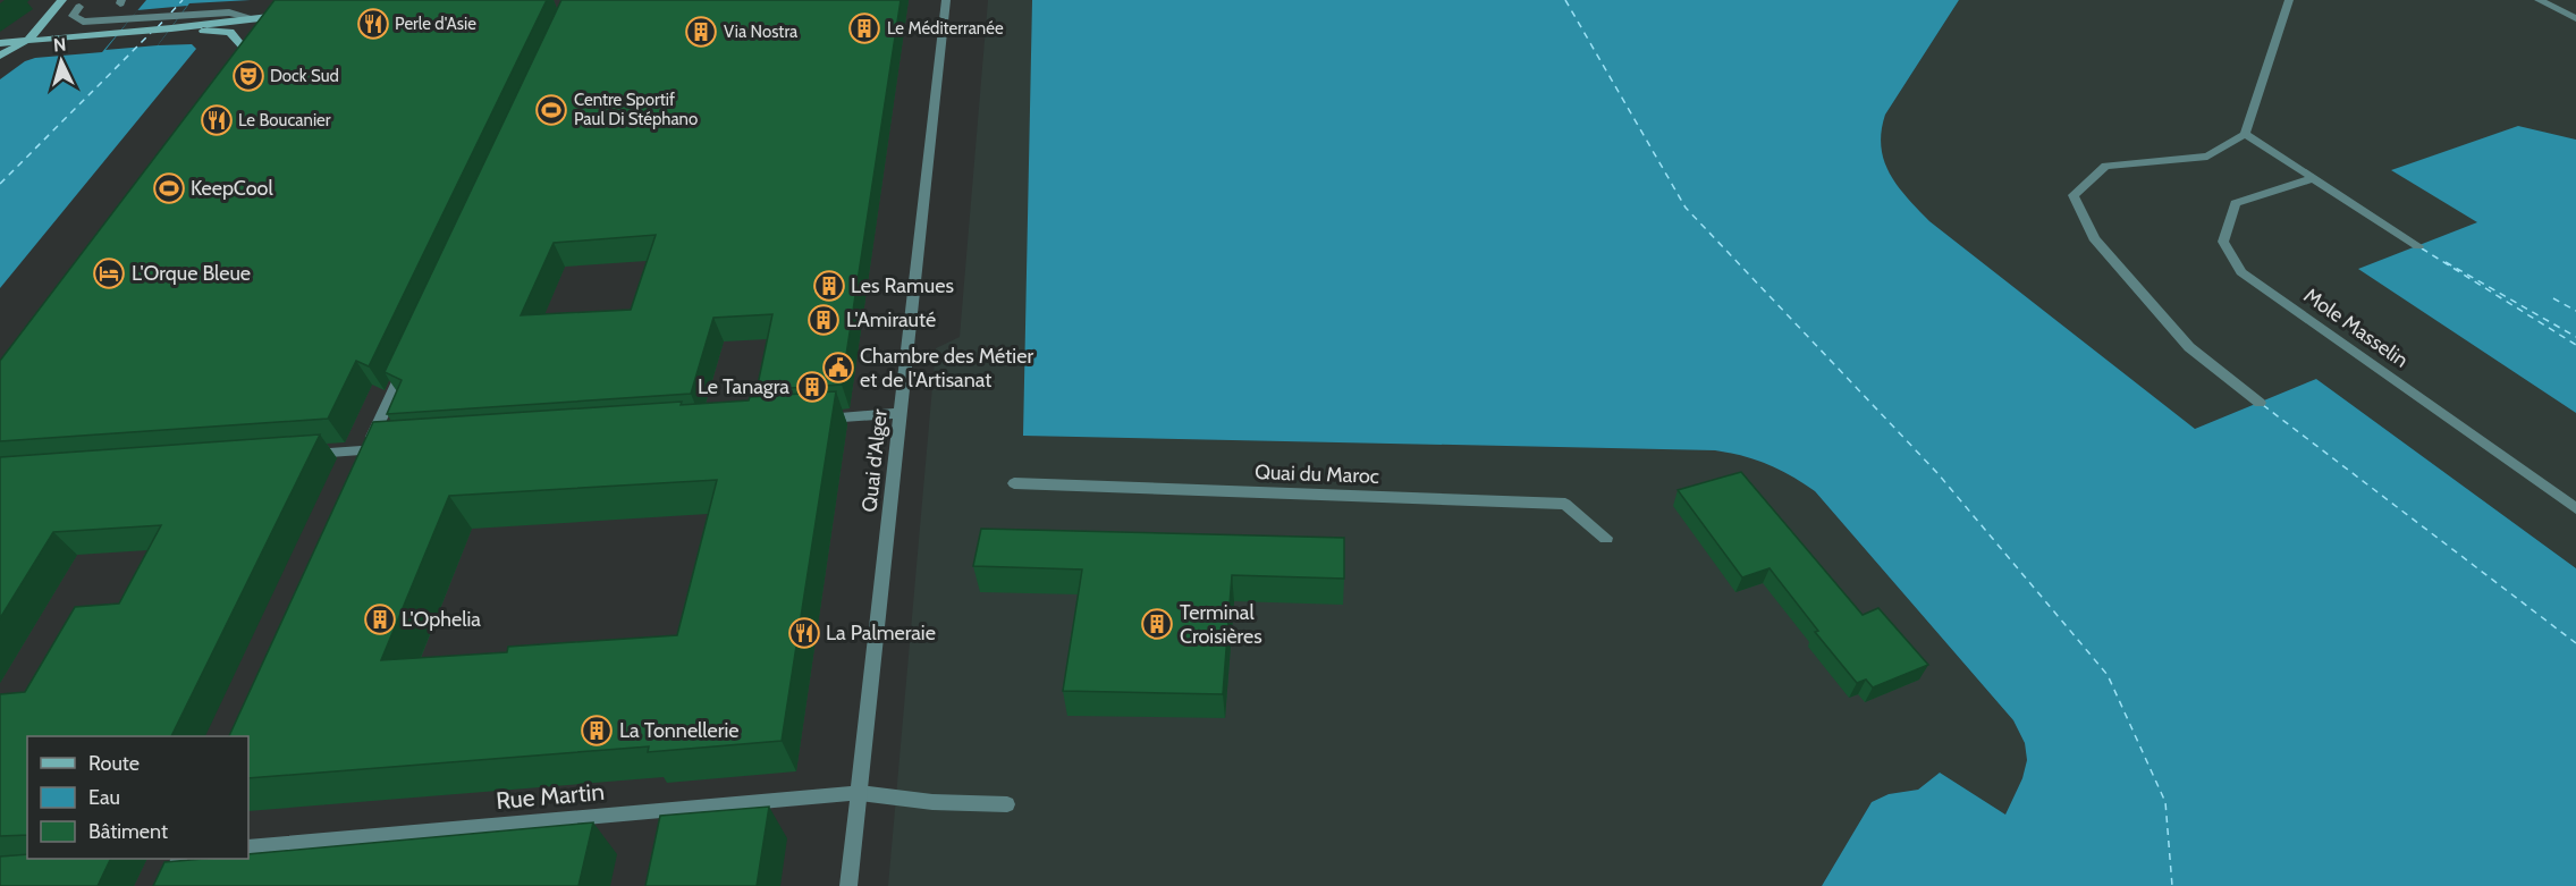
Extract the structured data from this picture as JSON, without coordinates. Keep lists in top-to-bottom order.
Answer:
{
  "streets": {
    "street": [
      "Mole Masselin",
      "Quai d'Alger",
      "Quai du Maroc",
      "Rue Martin"
    ]
  },
  "crossings": [
    ["Quai d'Alger", "Rue Martin"]
  ],
  "places": {
    "restaurant": ["Perle d'Asie", "Le Boucanier", "La Palmeraie"],
    "building": [
      "Le Méditerranée",
      "Via Nostra",
      "Les Ramues",
      "L'Amirauté",
      "Le Tanagra",
      "L'Ophelia",
      "Terminal Croisières",
      "La Tonnellerie"
    ],
    "theatre": ["Dock Sud"],
    "sports": ["Centre Sportif Paul Di Stéphano", "KeepCool"],
    "hotel": ["L'Orque Bleue"],
    "public building": ["Chambre des Métier et de l'Artisanat"]
  },
  "legend": ["Route", "Eau", "Bâtiment"],
  "north": "top"
}
